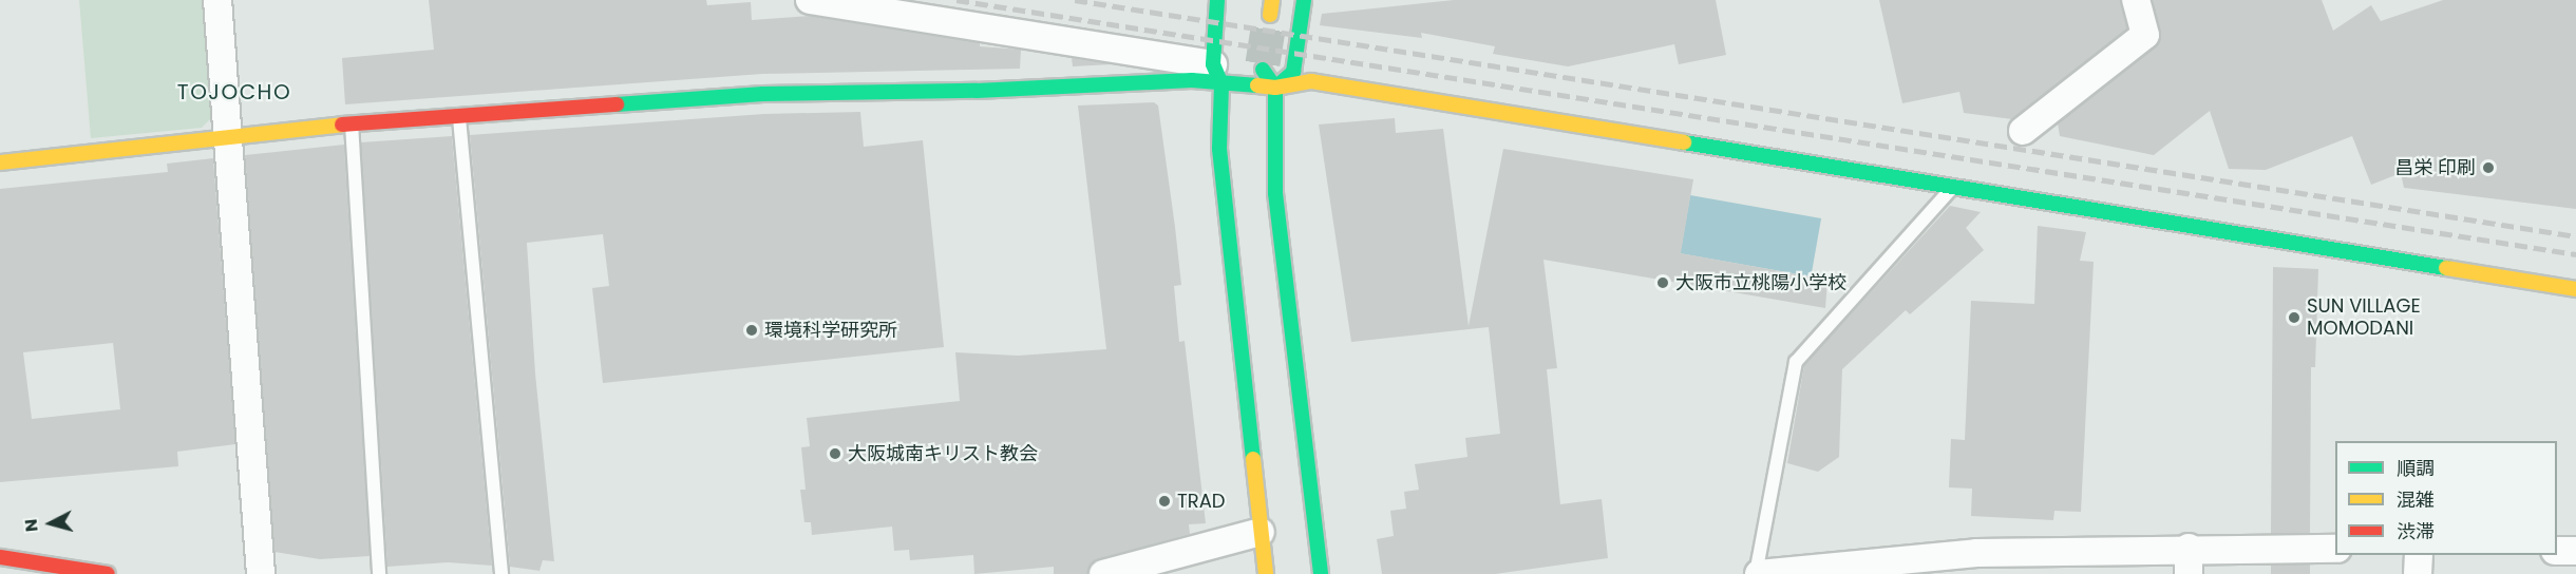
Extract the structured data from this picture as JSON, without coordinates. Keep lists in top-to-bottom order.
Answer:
{
  "districts": ["TOJOCHO"],
  "places": [
    "昌栄 印刷",
    "大阪市立桃陽小学校",
    "SUN VILLAGE MOMODANI",
    "環境科学研究所",
    "大阪城南キリスト教会",
    "TRAD"
  ],
  "legend": ["順調", "混雑", "渋滞"],
  "north": "left"
}
